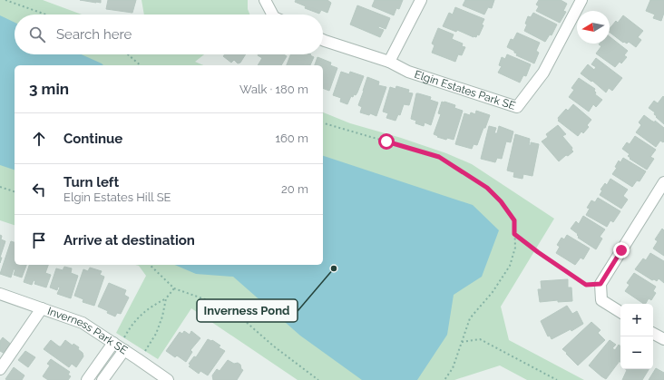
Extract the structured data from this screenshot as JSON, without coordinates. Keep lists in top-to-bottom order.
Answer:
{
  "streets": {
    "street": ["Elgin Estates Park SE", "Inverness Park SE"]
  },
  "places": ["Inverness Pond"],
  "north": "left",
  "page": {
    "search": "Search here",
    "heading": ["3 min", "Walk · 180 m"],
    "list": [
      ["Continue", "160 m"],
      ["Turn left", "Elgin Estates Hill SE", "20 m"],
      "Arrive at destination"
    ],
    "map_buttons": ["+", "−"]
  }
}
